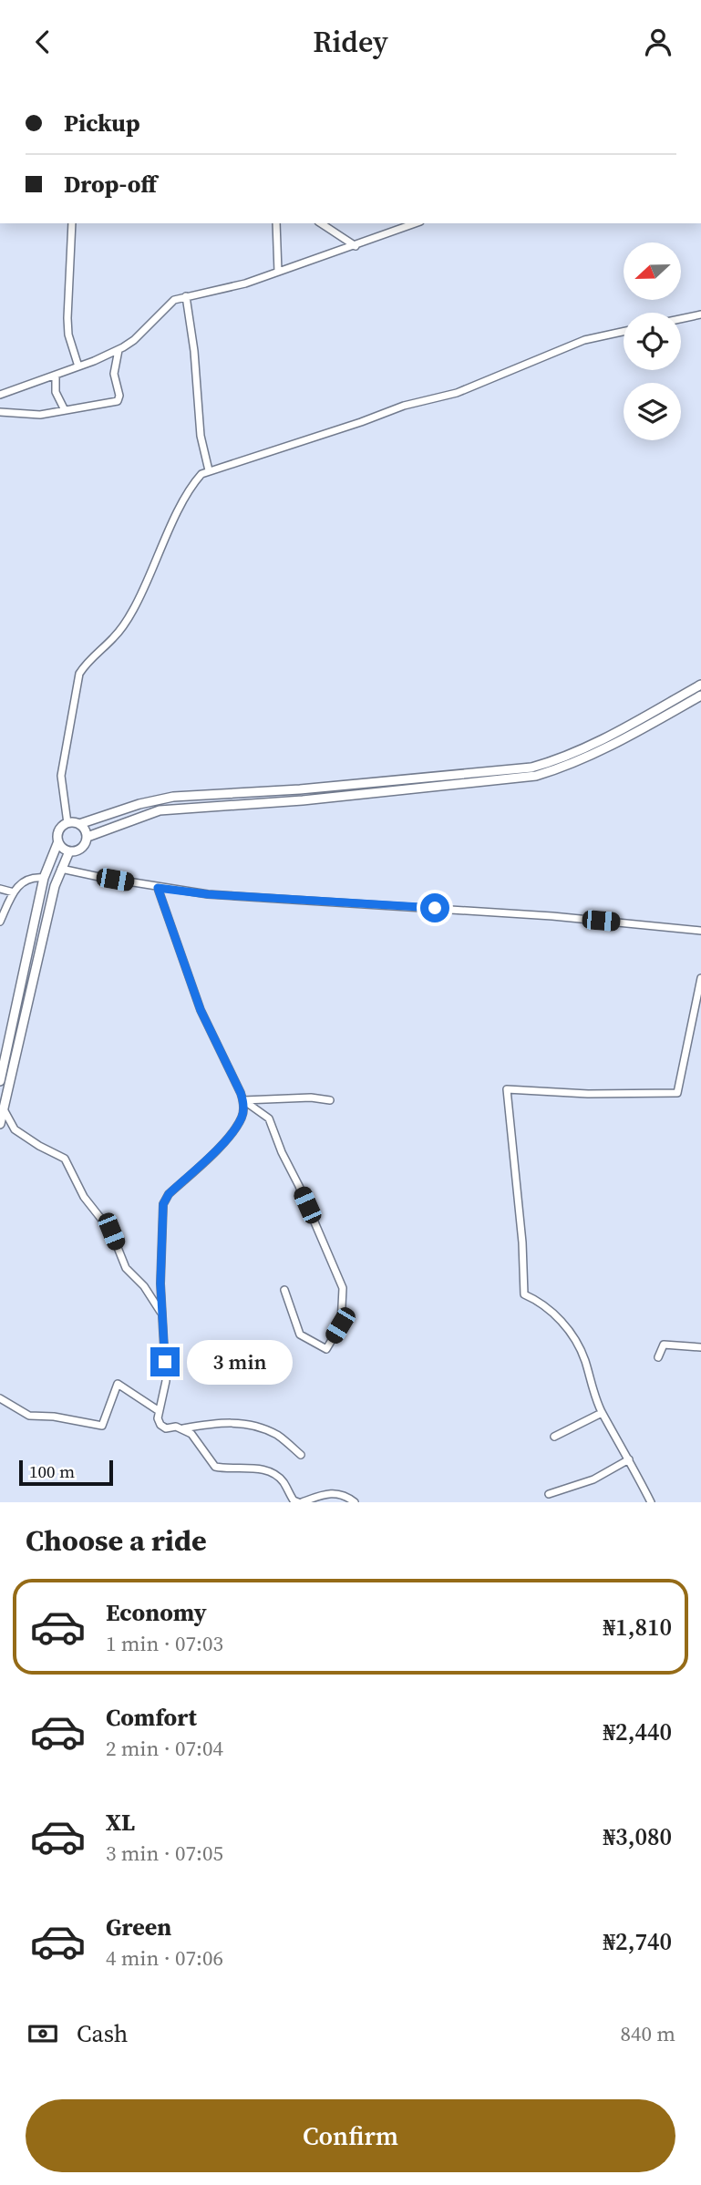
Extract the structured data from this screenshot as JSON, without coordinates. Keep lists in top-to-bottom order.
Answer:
{
  "scale_bar": "100 m",
  "north": "left",
  "page": {
    "header": "Ridey",
    "banner": ["Pickup", "Drop-off"],
    "bubble": "3 min",
    "scale": "100 m",
    "heading": "Choose a ride",
    "list": [
      {
        "name": "Economy",
        "note": "1 min · 07:03",
        "value": "₦1,810"
      },
      {
        "name": "Comfort",
        "note": "2 min · 07:04",
        "value": "₦2,440"
      },
      {
        "name": "XL",
        "note": "3 min · 07:05",
        "value": "₦3,080"
      },
      {
        "name": "Green",
        "note": "4 min · 07:06",
        "value": "₦2,740"
      }
    ],
    "pay": ["Cash", "840 m"],
    "buttons": "Confirm"
  }
}
